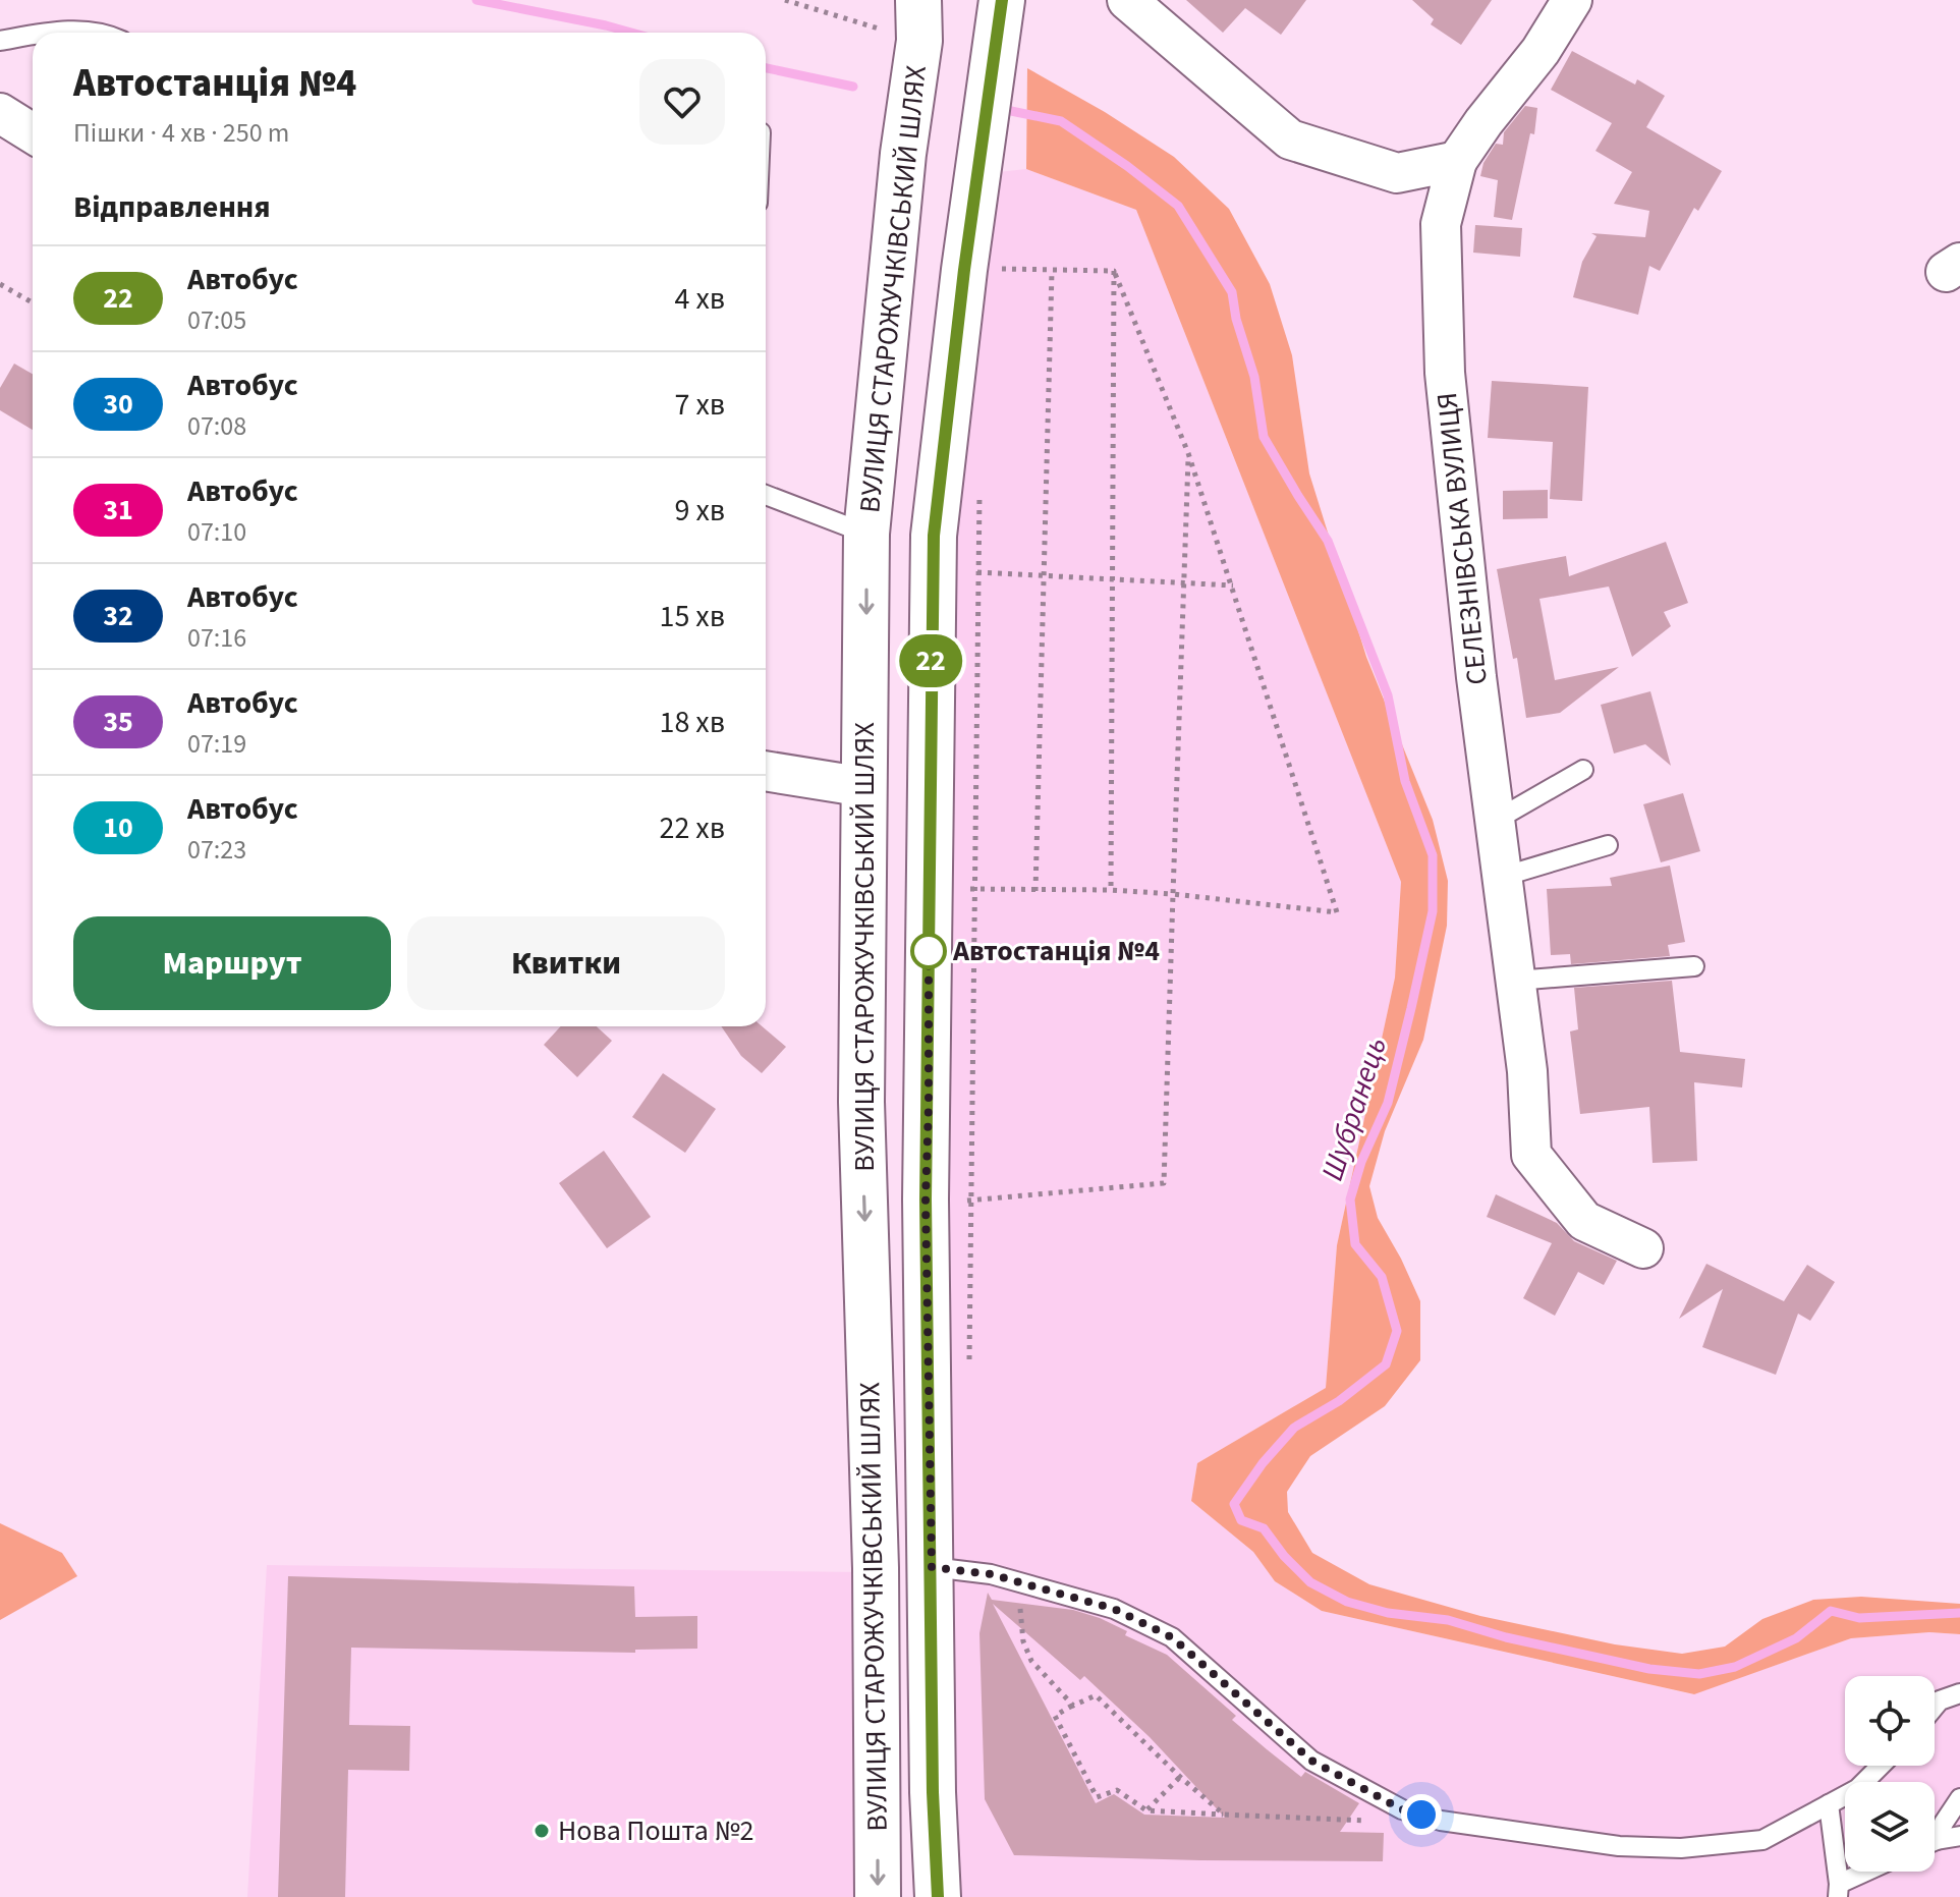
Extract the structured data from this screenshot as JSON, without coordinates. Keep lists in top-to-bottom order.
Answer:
{
  "streets": {
    "main road": ["ВУЛИЦЯ СТАРОЖУЧКІВСЬКИЙ ШЛЯХ"],
    "street": ["СЕЛЕЗНІВСЬКА ВУЛИЦЯ"]
  },
  "water": ["Шубранець"],
  "places": ["Автостанція №4", "Нова Пошта №2"],
  "lines": ["bus line 22"],
  "page": {
    "on_map": "22",
    "heading": [
      ["Автостанція №4", "Пішки · 4 хв · 250 m"],
      "Відправлення"
    ],
    "list": [
      {
        "mark": "22",
        "name": "Автобус",
        "note": "07:05",
        "value": "4 хв"
      },
      {
        "mark": "30",
        "name": "Автобус",
        "note": "07:08",
        "value": "7 хв"
      },
      {
        "mark": "31",
        "name": "Автобус",
        "note": "07:10",
        "value": "9 хв"
      },
      {
        "mark": "32",
        "name": "Автобус",
        "note": "07:16",
        "value": "15 хв"
      },
      {
        "mark": "35",
        "name": "Автобус",
        "note": "07:19",
        "value": "18 хв"
      },
      {
        "mark": "10",
        "name": "Автобус",
        "note": "07:23",
        "value": "22 хв"
      }
    ],
    "buttons": ["Маршрут", "Квитки"]
  }
}
